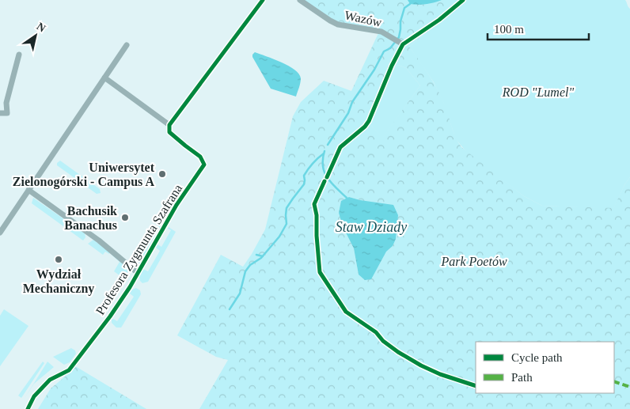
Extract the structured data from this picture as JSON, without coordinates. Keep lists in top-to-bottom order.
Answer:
{
  "streets": {
    "street": ["Wazów", "Profesora Zygmunta Szafrana"]
  },
  "water": ["Staw Dziady"],
  "parks": ["ROD \"Lumel\"", "Park Poetów"],
  "places": ["Uniwersytet Zielonogórski - Campus A", "Bachusik Banachus", "Wydział Mechaniczny"],
  "legend": ["Cycle path", "Path"],
  "scale_bar": "100 m",
  "north": "top right"
}
